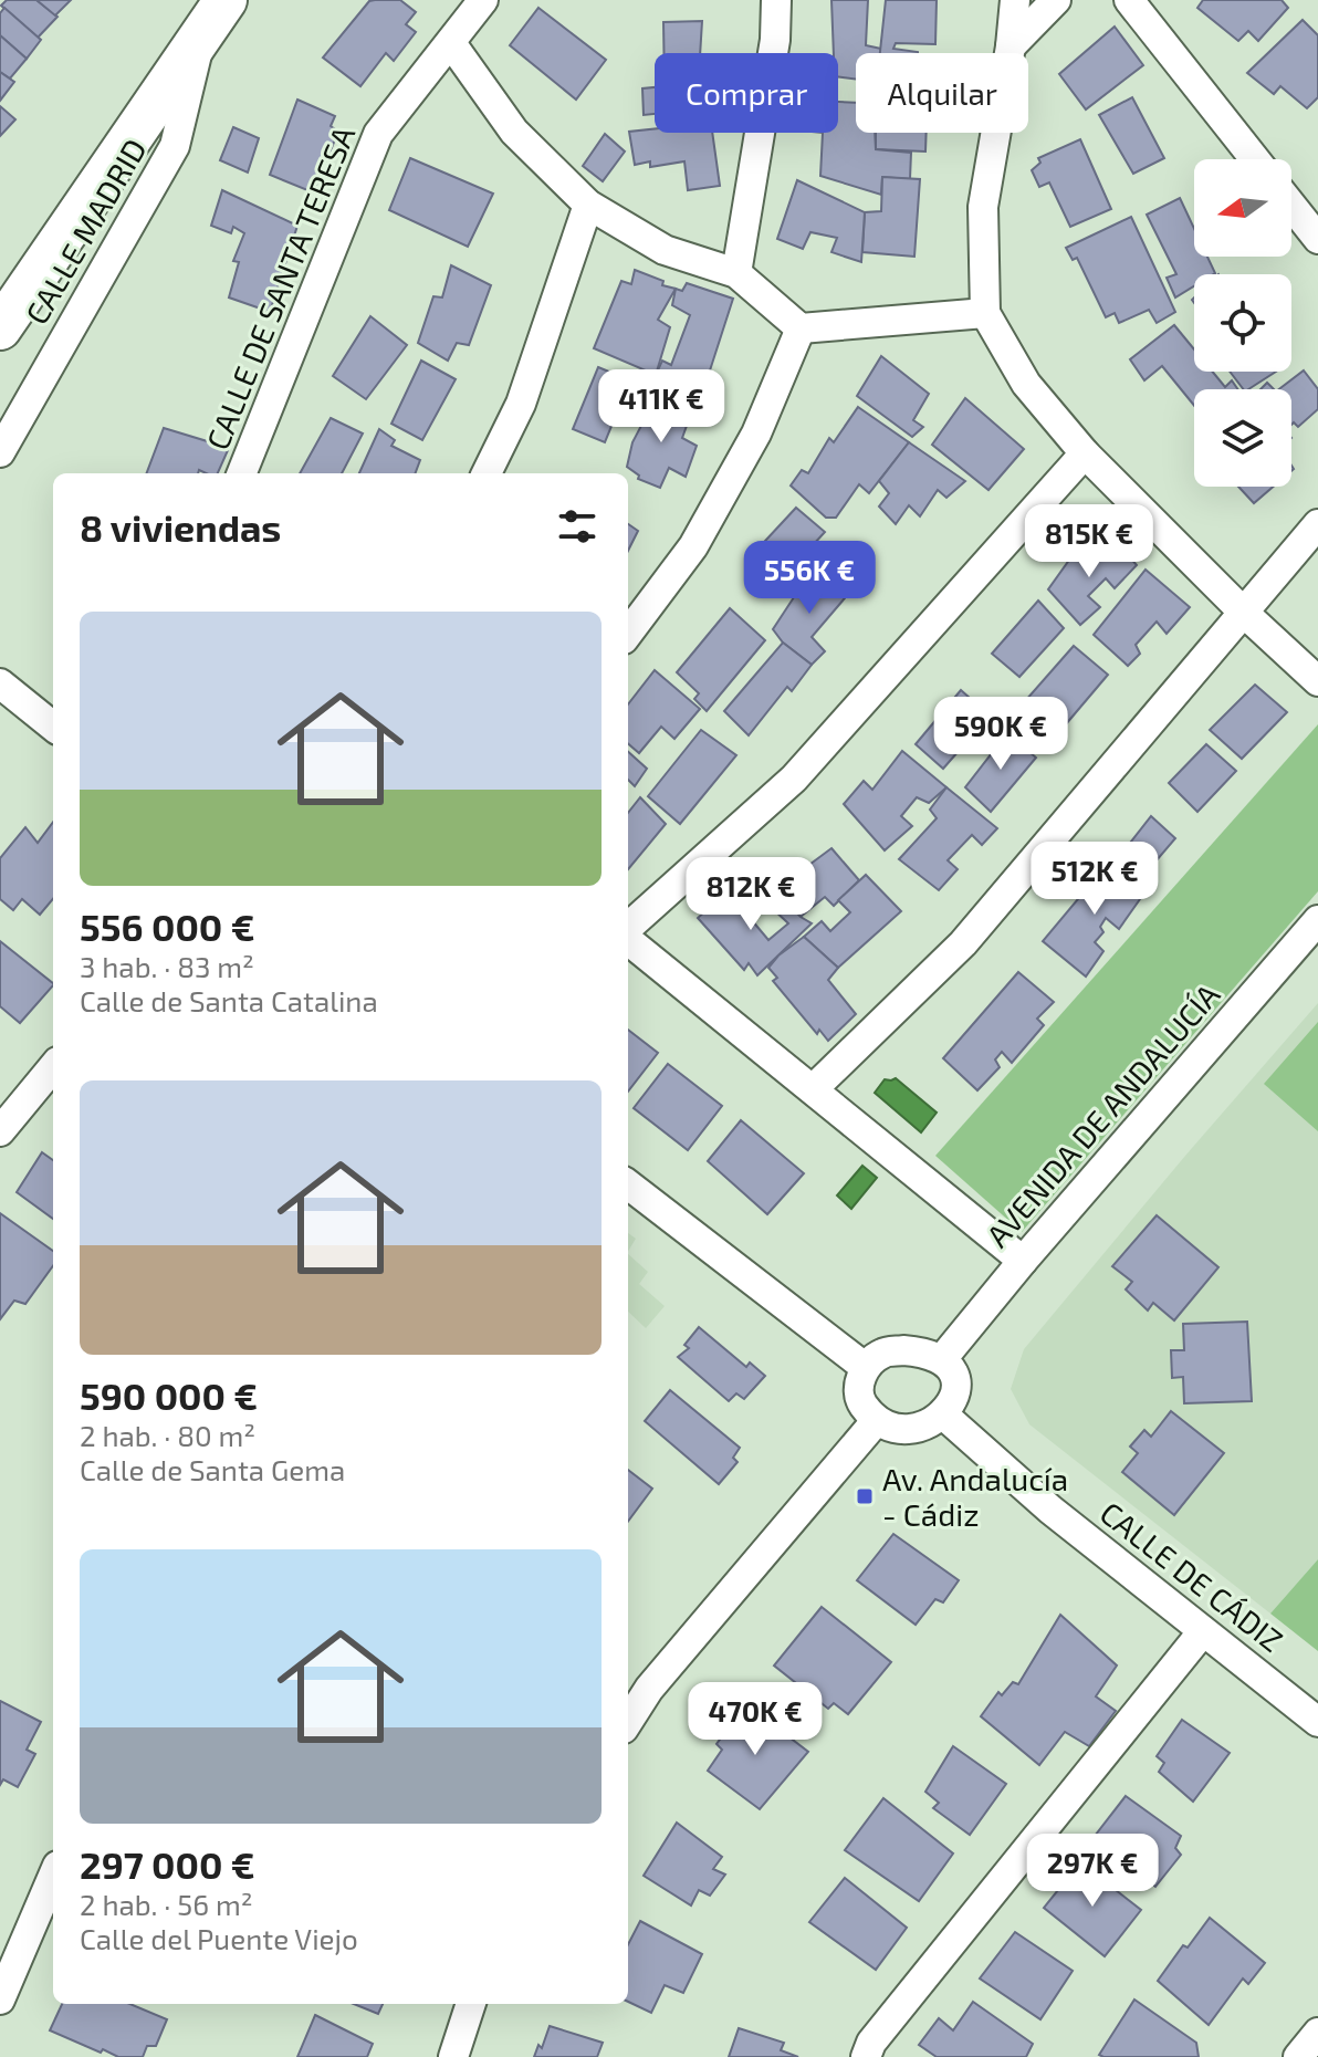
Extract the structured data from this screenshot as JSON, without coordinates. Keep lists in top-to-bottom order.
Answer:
{
  "streets": {
    "street": [
      "CALLE MADRID",
      "CALLE DE SANTA TERESA",
      "AVENIDA DE ANDALUCÍA",
      "CALLE DE CÁDIZ"
    ]
  },
  "crossings": [
    ["AVENIDA DE ANDALUCÍA", "CALLE DE CÁDIZ"]
  ],
  "places": {
    "transit": ["Av. Andalucía - Cádiz"]
  },
  "north": "left",
  "page": {
    "chip": ["Comprar", "Alquilar"],
    "price": [
      "411K €",
      "815K €",
      "556K €",
      "590K €",
      "512K €",
      "812K €",
      "470K €",
      "297K €"
    ],
    "heading": "8 viviendas",
    "list": [
      {
        "name": "556 000 €",
        "note": "3 hab. · 83 m² · Calle de Santa Catalina"
      },
      {
        "name": "590 000 €",
        "note": "2 hab. · 80 m² · Calle de Santa Gema"
      },
      {
        "name": "297 000 €",
        "note": "2 hab. · 56 m² · Calle del Puente Viejo"
      }
    ]
  }
}
